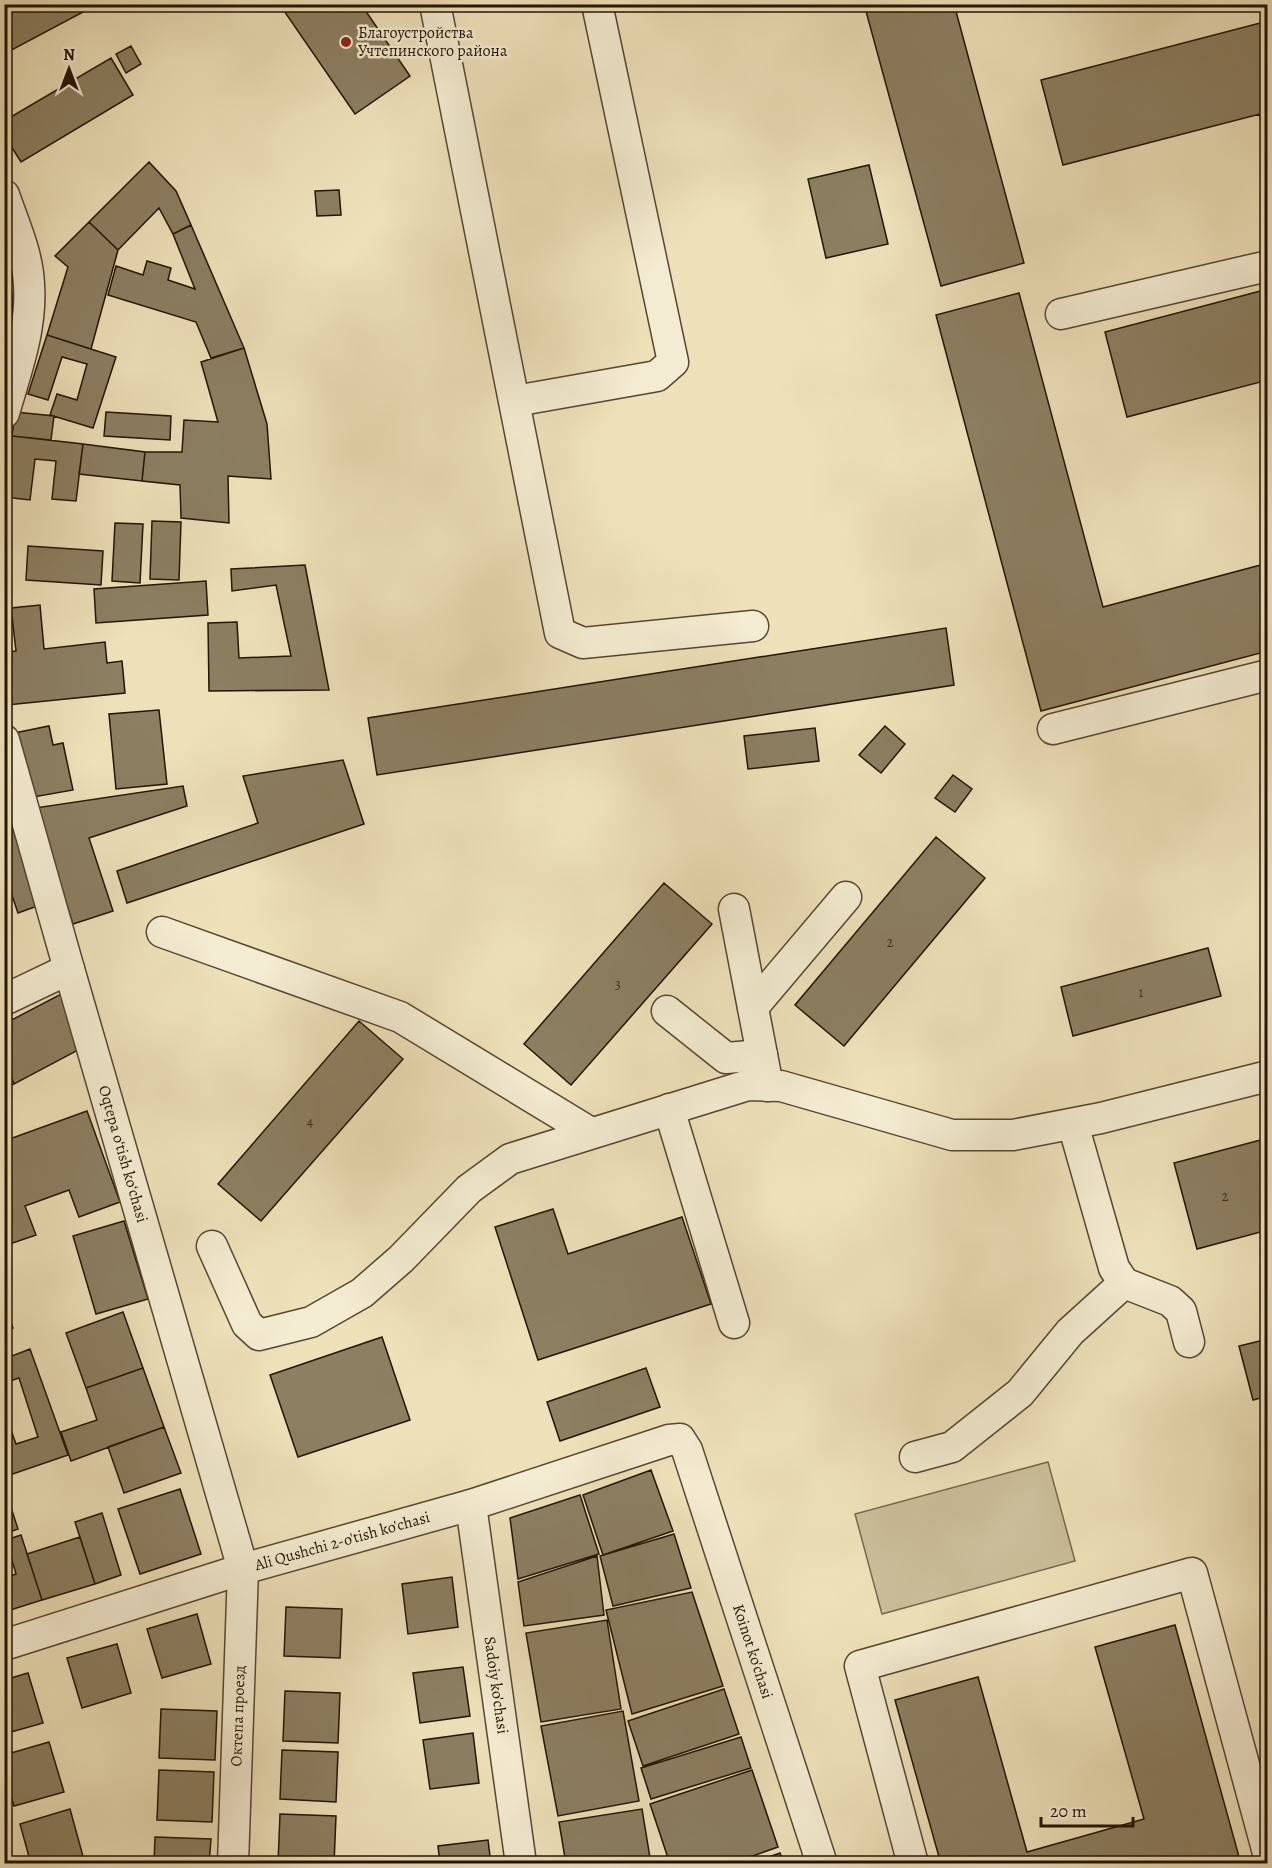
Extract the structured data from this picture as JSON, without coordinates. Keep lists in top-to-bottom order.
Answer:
{
  "streets": {
    "street": [
      "Oqtepa oʻtish koʻchasi",
      "Ali Qushchi 2-o'tish ko'chasi",
      "Koinot ko'chasi",
      "Sadoiy ko'chasi",
      "Октепа проезд"
    ]
  },
  "crossings": [
    ["Oqtepa oʻtish koʻchasi", "Ali Qushchi 2-o'tish ko'chasi"],
    ["Oqtepa oʻtish koʻchasi", "Октепа проезд"],
    ["Ali Qushchi 2-o'tish ko'chasi", "Koinot ko'chasi"],
    ["Ali Qushchi 2-o'tish ko'chasi", "Sadoiy ko'chasi"],
    ["Ali Qushchi 2-o'tish ko'chasi", "Октепа проезд"]
  ],
  "places": ["Благоустройства Учтепинского района"],
  "house_numbers": [
    "2",
    "3",
    "1",
    "4",
    "2"
  ],
  "scale_bar": "20 m",
  "north": "top"
}
